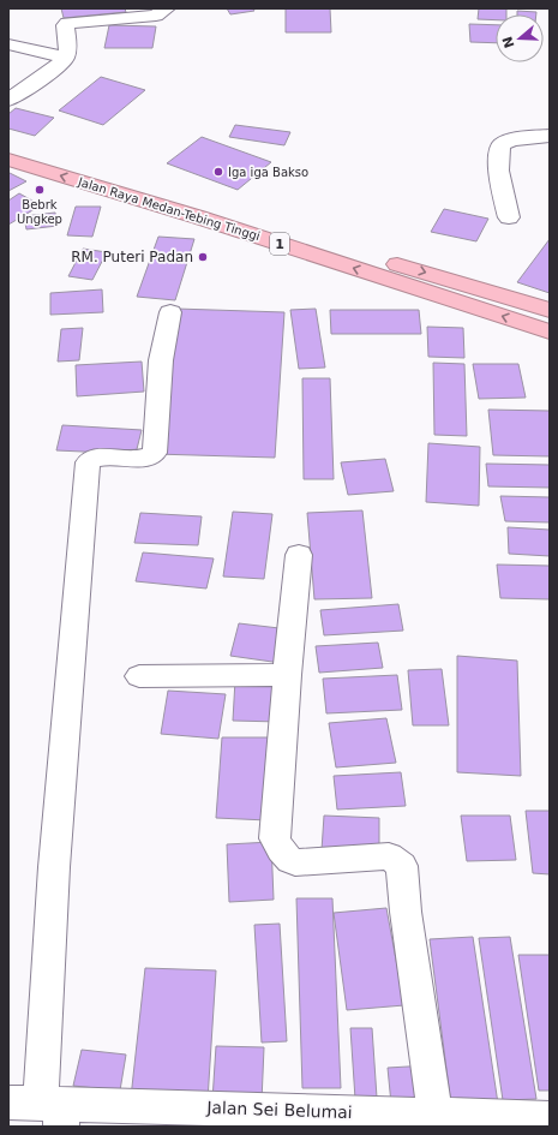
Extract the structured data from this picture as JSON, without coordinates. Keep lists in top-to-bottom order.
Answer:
{
  "streets": {
    "highway": ["Jalan Raya Medan-Tebing Tinggi", "1"],
    "street": ["Jalan Sei Belumai"]
  },
  "places": ["Iga iga Bakso", "Bebrk Ungkep", "RM. Puteri Padan"],
  "north": "left"
}
